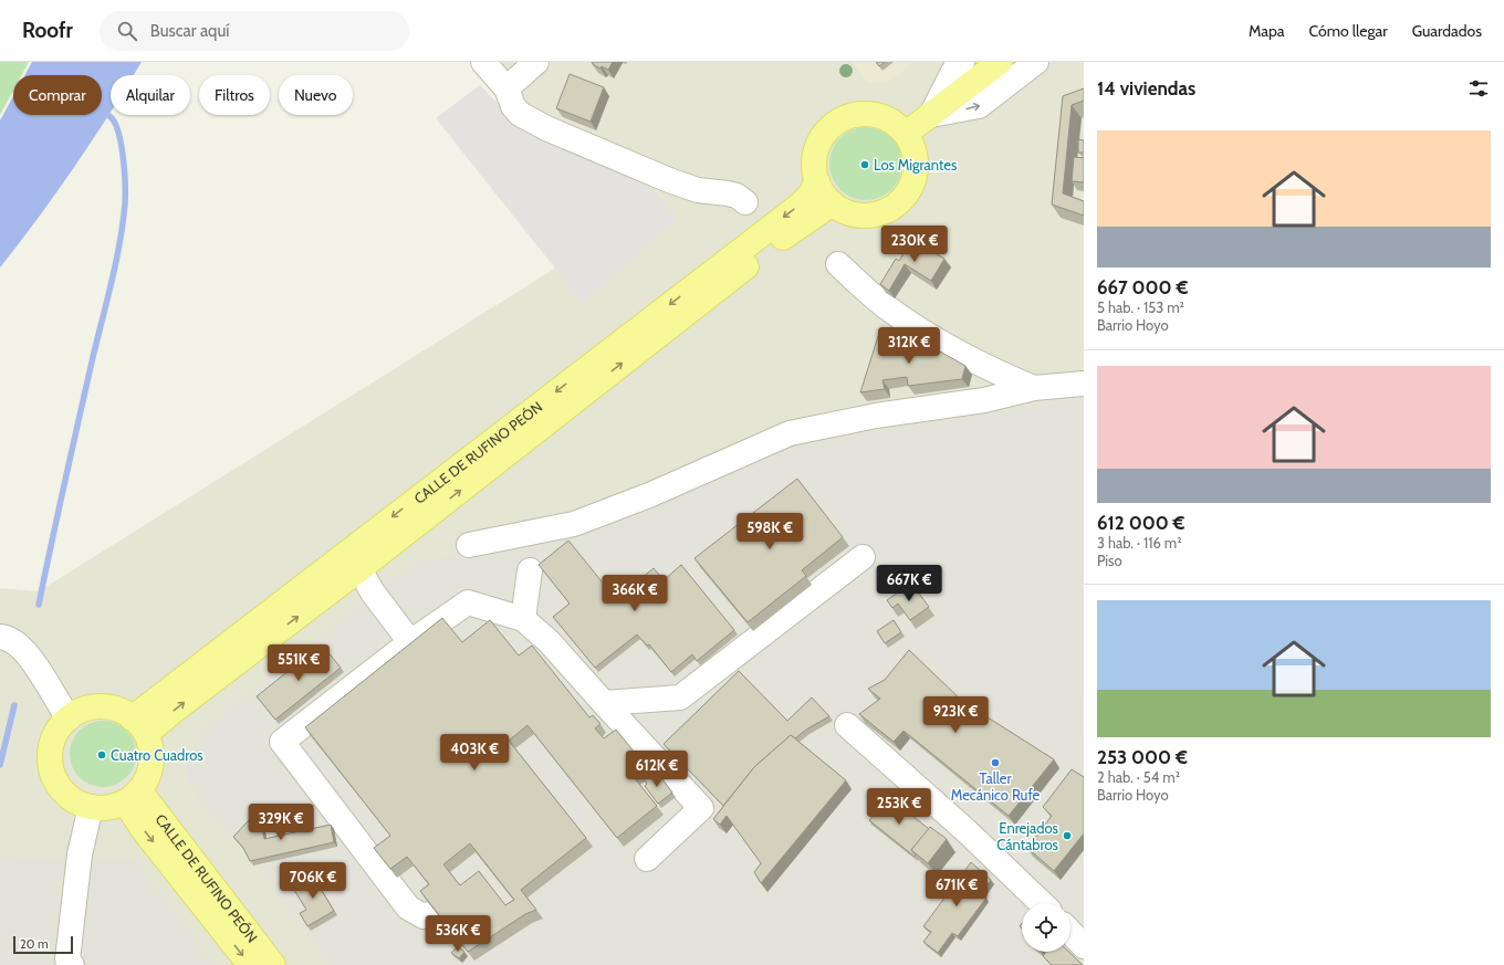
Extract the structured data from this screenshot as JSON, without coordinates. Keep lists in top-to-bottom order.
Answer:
{
  "streets": {
    "main road": ["CALLE DE RUFINO PEÓN"]
  },
  "places": [
    "Los Migrantes",
    "Cuatro Cuadros",
    "Taller Mecánico Rufe",
    "Enrejados Cántabros"
  ],
  "scale_bar": "20 m",
  "page": {
    "header": "Roofr",
    "search": "Buscar aquí",
    "nav": ["Mapa", "Cómo llegar", "Guardados"],
    "heading": "14 viviendas",
    "chip": [
      "Comprar",
      "Alquilar",
      "Filtros",
      "Nuevo"
    ],
    "list": [
      {
        "name": "667 000 €",
        "note": "5 hab. · 153 m² · Barrio Hoyo"
      },
      {
        "name": "612 000 €",
        "note": "3 hab. · 116 m² · Piso"
      },
      {
        "name": "253 000 €",
        "note": "2 hab. · 54 m² · Barrio Hoyo"
      }
    ],
    "price": [
      "230K €",
      "312K €",
      "598K €",
      "667K €",
      "366K €",
      "551K €",
      "923K €",
      "403K €",
      "612K €",
      "253K €",
      "329K €",
      "706K €",
      "671K €",
      "536K €"
    ],
    "scale": "20 m"
  }
}
